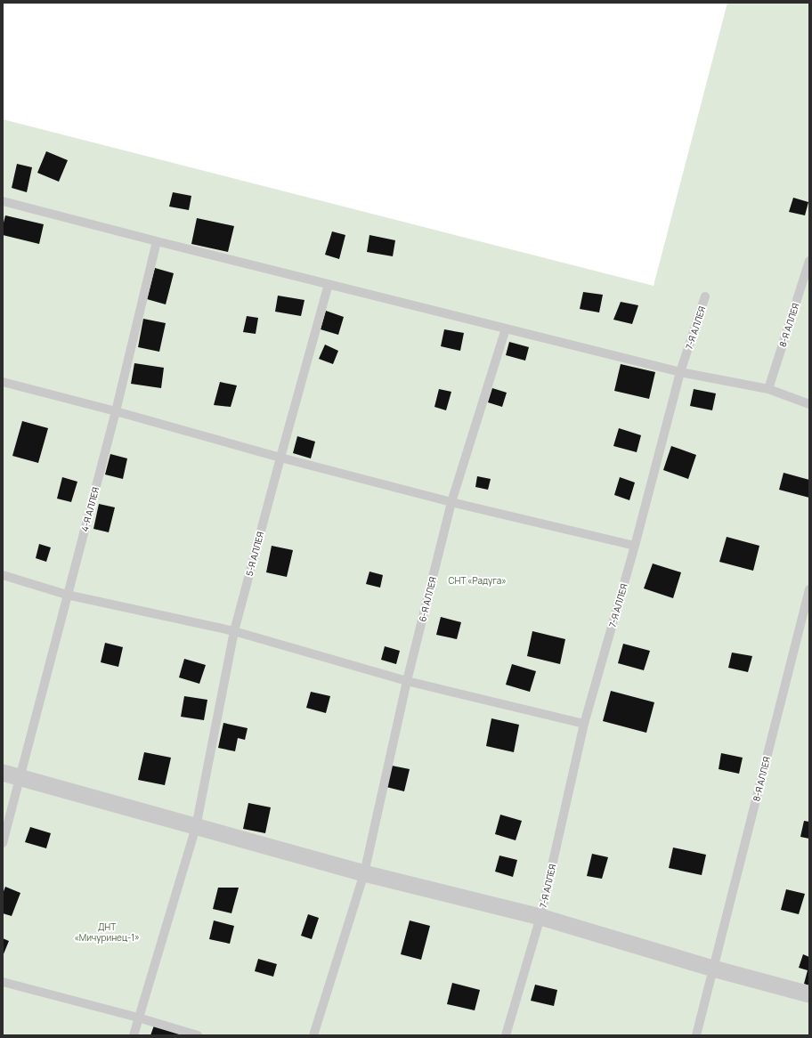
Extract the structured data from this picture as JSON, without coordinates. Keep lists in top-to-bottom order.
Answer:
{
  "streets": {
    "lane": [
      "8-Я АЛЛЕЯ",
      "7-Я АЛЛЕЯ",
      "4-Я АЛЛЕЯ",
      "5-Я АЛЛЕЯ",
      "6-Я АЛЛЕЯ"
    ]
  },
  "parks": ["СНТ «Радуга»", "ДНТ «Мичуринец-1»"]
}
